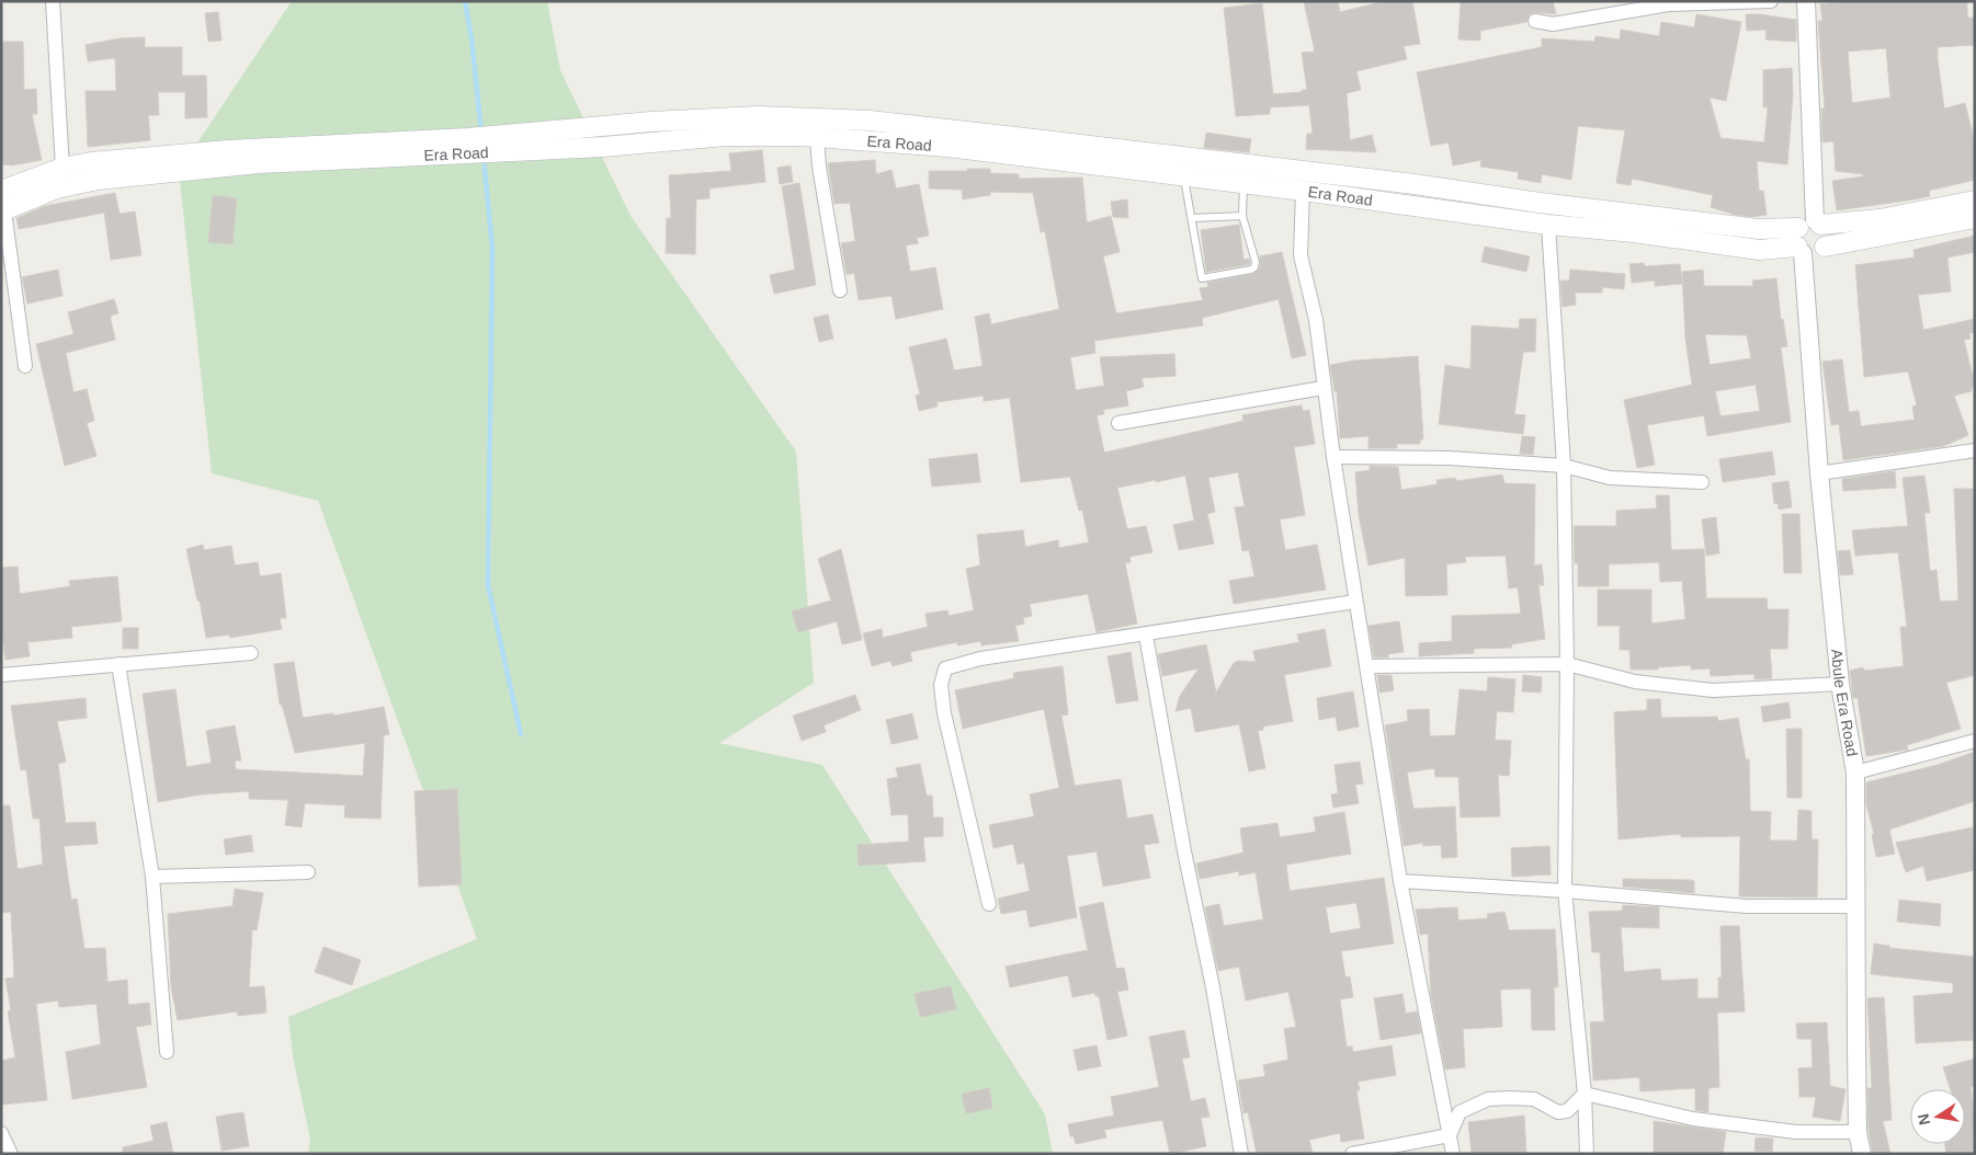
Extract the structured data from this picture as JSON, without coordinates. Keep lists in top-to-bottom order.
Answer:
{
  "streets": {
    "main road": ["Era Road"],
    "street": ["Abule Era Road"]
  },
  "crossings": [
    ["Era Road", "Abule Era Road"]
  ],
  "north": "left"
}
